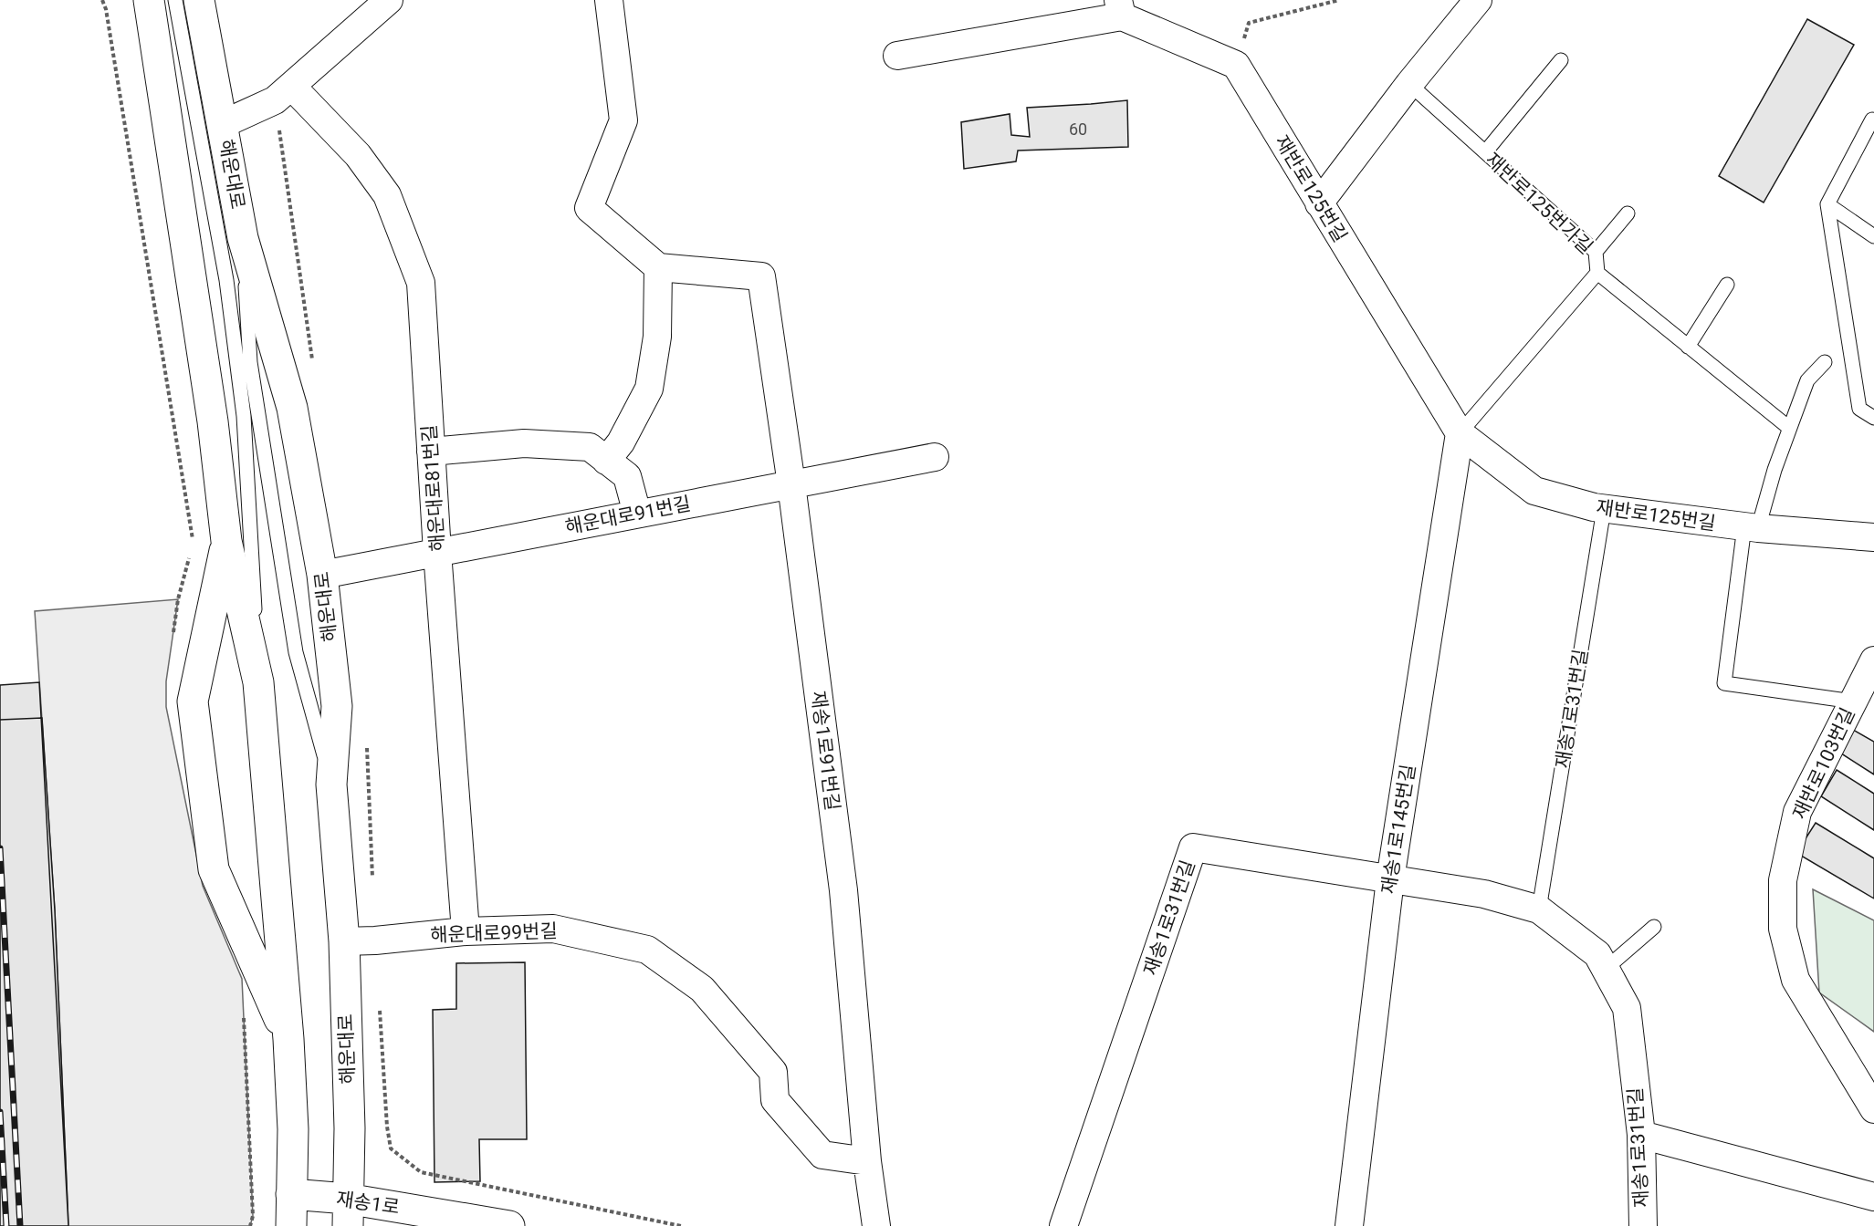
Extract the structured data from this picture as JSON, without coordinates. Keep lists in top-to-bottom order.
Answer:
{
  "streets": {
    "main road": ["해운대로", "재송1로"],
    "street": [
      "재반로125번길",
      "해운대로81번길",
      "해운대로91번길",
      "재송1로31번길",
      "재송1로91번길",
      "재반로103번길",
      "재송1로145번길",
      "해운대로99번길"
    ],
    "lane": ["재반로125번가길"]
  },
  "crossings": [
    ["해운대로", "해운대로91번길"],
    ["해운대로", "해운대로99번길"],
    ["해운대로", "재송1로"],
    ["재반로125번길", "재송1로31번길"],
    ["재반로125번길", "재송1로145번길"],
    ["해운대로81번길", "해운대로91번길"],
    ["해운대로81번길", "해운대로99번길"],
    ["해운대로91번길", "재송1로91번길"],
    ["재송1로31번길", "재송1로145번길"],
    ["재송1로91번길", "해운대로99번길"]
  ],
  "house_numbers": ["60"]
}
